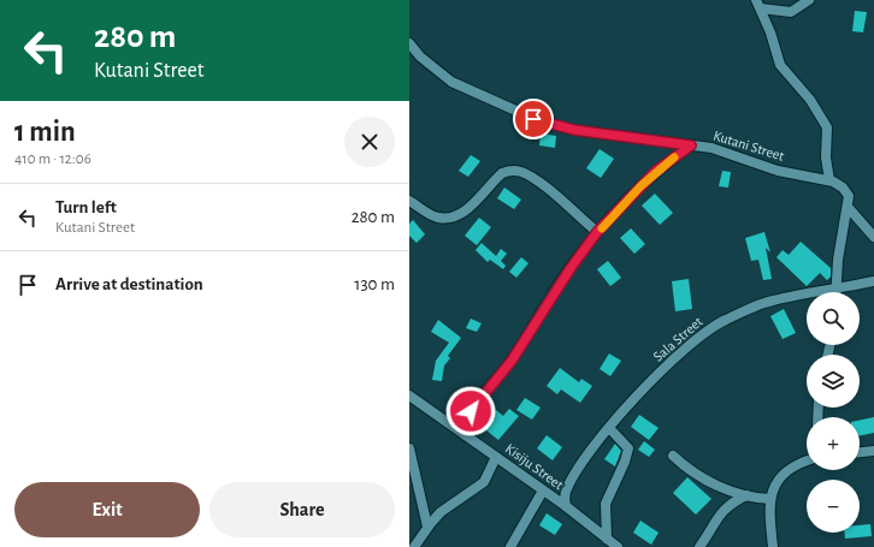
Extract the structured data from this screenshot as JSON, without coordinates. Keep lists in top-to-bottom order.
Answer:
{
  "streets": {
    "street": ["Kutani Street", "Sala Street", "Kisiju Street"]
  },
  "crossings": [
    ["Kutani Street", "Sala Street"],
    ["Sala Street", "Kisiju Street"]
  ],
  "page": {
    "turn": ["280 m", "Kutani Street"],
    "heading": ["1 min", "410 m · 12:06"],
    "list": [
      {
        "name": "Turn left",
        "note": "Kutani Street",
        "value": "280 m"
      },
      {
        "name": "Arrive at destination",
        "value": "130 m"
      }
    ],
    "map_buttons": ["+", "−"],
    "buttons": ["Exit", "Share"]
  }
}
